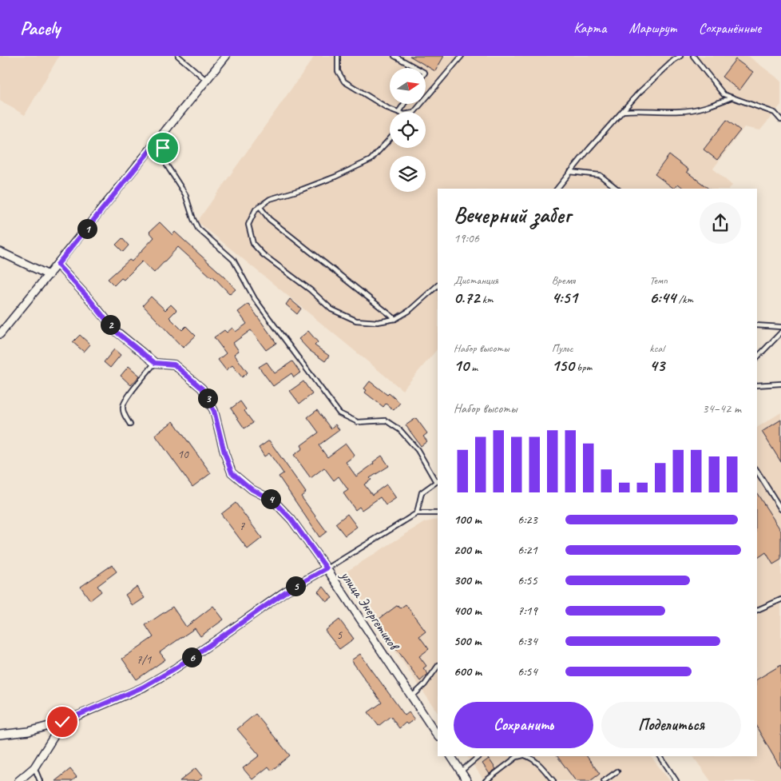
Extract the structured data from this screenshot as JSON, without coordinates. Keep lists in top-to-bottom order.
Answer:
{
  "streets": {
    "street": ["улица Энергетиков"]
  },
  "house_numbers": [
    "10",
    "7",
    "5",
    "7/1"
  ],
  "north": "right",
  "page": {
    "header": "Pacely",
    "nav": ["Карта", "Маршрут", "Сохранённые"],
    "heading": ["Вечерний забег", "19:06"],
    "pins": [
      "1",
      "2",
      "3",
      "4",
      "5",
      "6"
    ],
    "stats": [
      ["Дистанция", "0.72 km"],
      ["Время", "4:51"],
      ["Темп", "6:44 /km"],
      ["Набор высоты", "10 m"],
      ["Пульс", "150 bpm"],
      ["kcal", "43"]
    ],
    "chart": ["Набор высоты", "34–42 m"],
    "list": [
      {
        "name": "100 m",
        "note": "6:23"
      },
      {
        "name": "200 m",
        "note": "6:21"
      },
      {
        "name": "300 m",
        "note": "6:55"
      },
      {
        "name": "400 m",
        "note": "7:19"
      },
      {
        "name": "500 m",
        "note": "6:34"
      },
      {
        "name": "600 m",
        "note": "6:54"
      }
    ],
    "buttons": ["Сохранить", "Поделиться"]
  }
}
